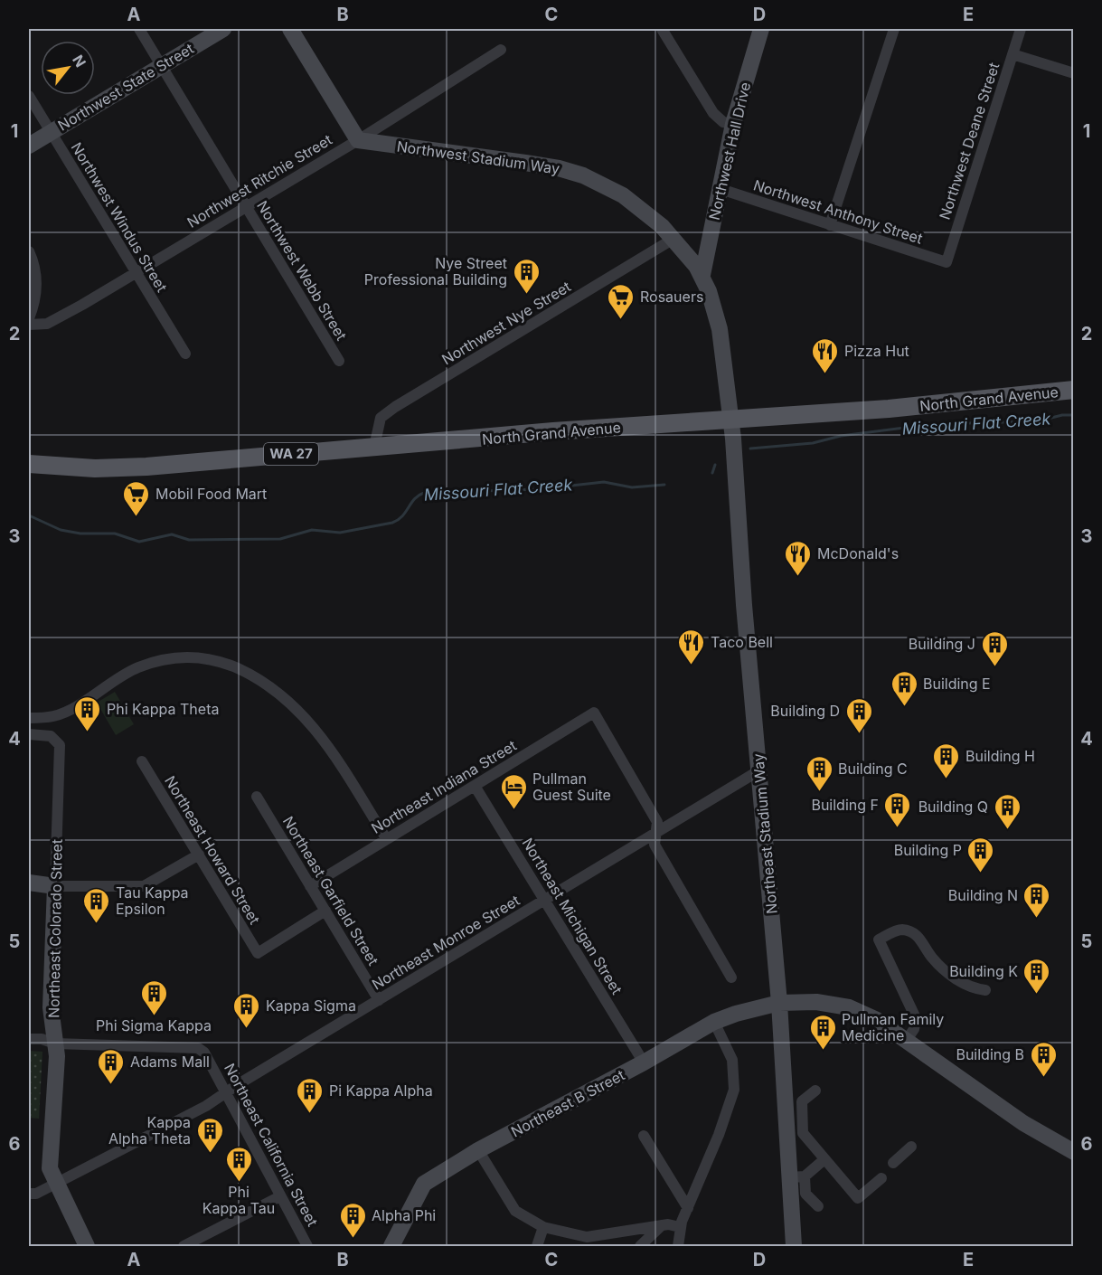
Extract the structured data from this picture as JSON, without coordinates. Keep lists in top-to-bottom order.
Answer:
{
  "streets": {
    "main road": ["North Grand Avenue", "WA 27"],
    "street": [
      "Northwest State Street",
      "Northwest Deane Street",
      "Northwest Hall Drive",
      "Northwest Stadium Way",
      "Northwest Ritchie Street",
      "Northwest Anthony Street",
      "Northwest Windus Street",
      "Northwest Webb Street",
      "Northwest Nye Street",
      "Northeast Indiana Street",
      "Northeast Stadium Way",
      "Northeast Howard Street",
      "Northeast Garfield Street",
      "Northeast Michigan Street",
      "Northeast Colorado Street",
      "Northeast Monroe Street",
      "Northeast B Street",
      "Northeast California Street"
    ]
  },
  "crossings": [
    ["Northwest State Street", "Northwest Windus Street"],
    ["Northwest State Street", "Northwest Webb Street"],
    ["Northwest Deane Street", "Northwest Anthony Street"],
    ["Northwest Hall Drive", "Northwest Stadium Way"],
    ["Northwest Hall Drive", "Northwest Anthony Street"],
    ["Northwest Stadium Way", "Northwest Ritchie Street"],
    ["Northwest Stadium Way", "Northwest Nye Street"],
    ["Northwest Stadium Way", "North Grand Avenue"],
    ["Northwest Stadium Way", "Northeast Stadium Way"],
    ["Northwest Ritchie Street", "Northwest Windus Street"],
    ["Northwest Ritchie Street", "Northwest Webb Street"],
    ["Northwest Nye Street", "North Grand Avenue"],
    ["North Grand Avenue", "Northeast Stadium Way"],
    ["Northeast Indiana Street", "Northeast Garfield Street"],
    ["Northeast Indiana Street", "Northeast Michigan Street"],
    ["Northeast Indiana Street", "Northeast Monroe Street"],
    ["Northeast Stadium Way", "Northeast Monroe Street"],
    ["Northeast Stadium Way", "Northeast B Street"],
    ["Northeast Howard Street", "Northeast Garfield Street"],
    ["Northeast Garfield Street", "Northeast Monroe Street"],
    ["Northeast Michigan Street", "Northeast Monroe Street"],
    ["Northeast Michigan Street", "Northeast B Street"],
    ["Northeast Colorado Street", "Northeast Monroe Street"],
    ["Northeast Colorado Street", "Northeast California Street"],
    ["Northeast Monroe Street", "Northeast California Street"]
  ],
  "water": ["Missouri Flat Creek"],
  "places": {
    "building": [
      "Nye Street Professional Building",
      "Building J",
      "Building E",
      "Phi Kappa Theta",
      "Building D",
      "Building H",
      "Building C",
      "Building F",
      "Building Q",
      "Building P",
      "Building N",
      "Tau Kappa Epsilon",
      "Building K",
      "Phi Sigma Kappa",
      "Kappa Sigma",
      "Pullman Family Medicine",
      "Building B",
      "Adams Mall",
      "Pi Kappa Alpha",
      "Kappa Alpha Theta",
      "Phi Kappa Tau",
      "Alpha Phi"
    ],
    "supermarket": ["Rosauers", "Mobil Food Mart"],
    "restaurant": ["Pizza Hut", "McDonald's", "Taco Bell"],
    "hotel": ["Pullman Guest Suite"]
  },
  "north": "top right",
  "grid": {
    "columns": [
      "A",
      "B",
      "C",
      "D",
      "E"
    ],
    "rows": [
      "1",
      "2",
      "3",
      "4",
      "5",
      "6"
    ]
  }
}
